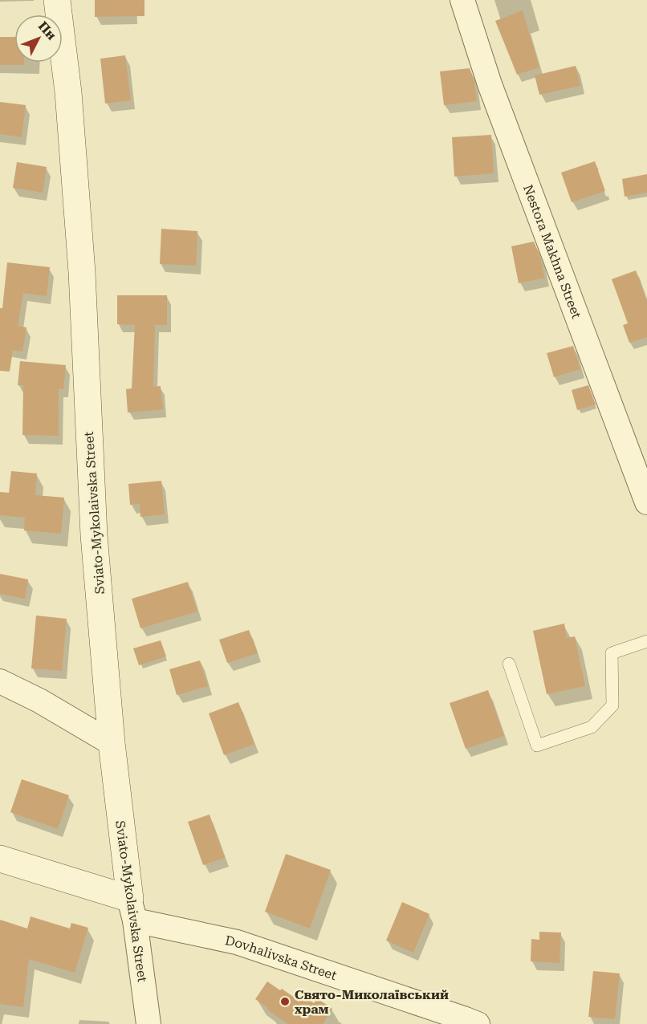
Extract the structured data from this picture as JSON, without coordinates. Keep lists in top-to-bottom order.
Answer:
{
  "streets": {
    "street": ["Nestora Makhna Street", "Sviato-Mykolaivska Street", "Dovhalivska Street"]
  },
  "crossings": [
    ["Sviato-Mykolaivska Street", "Dovhalivska Street"]
  ],
  "places": ["Свято-Миколаївський храм"],
  "north": "top right"
}
